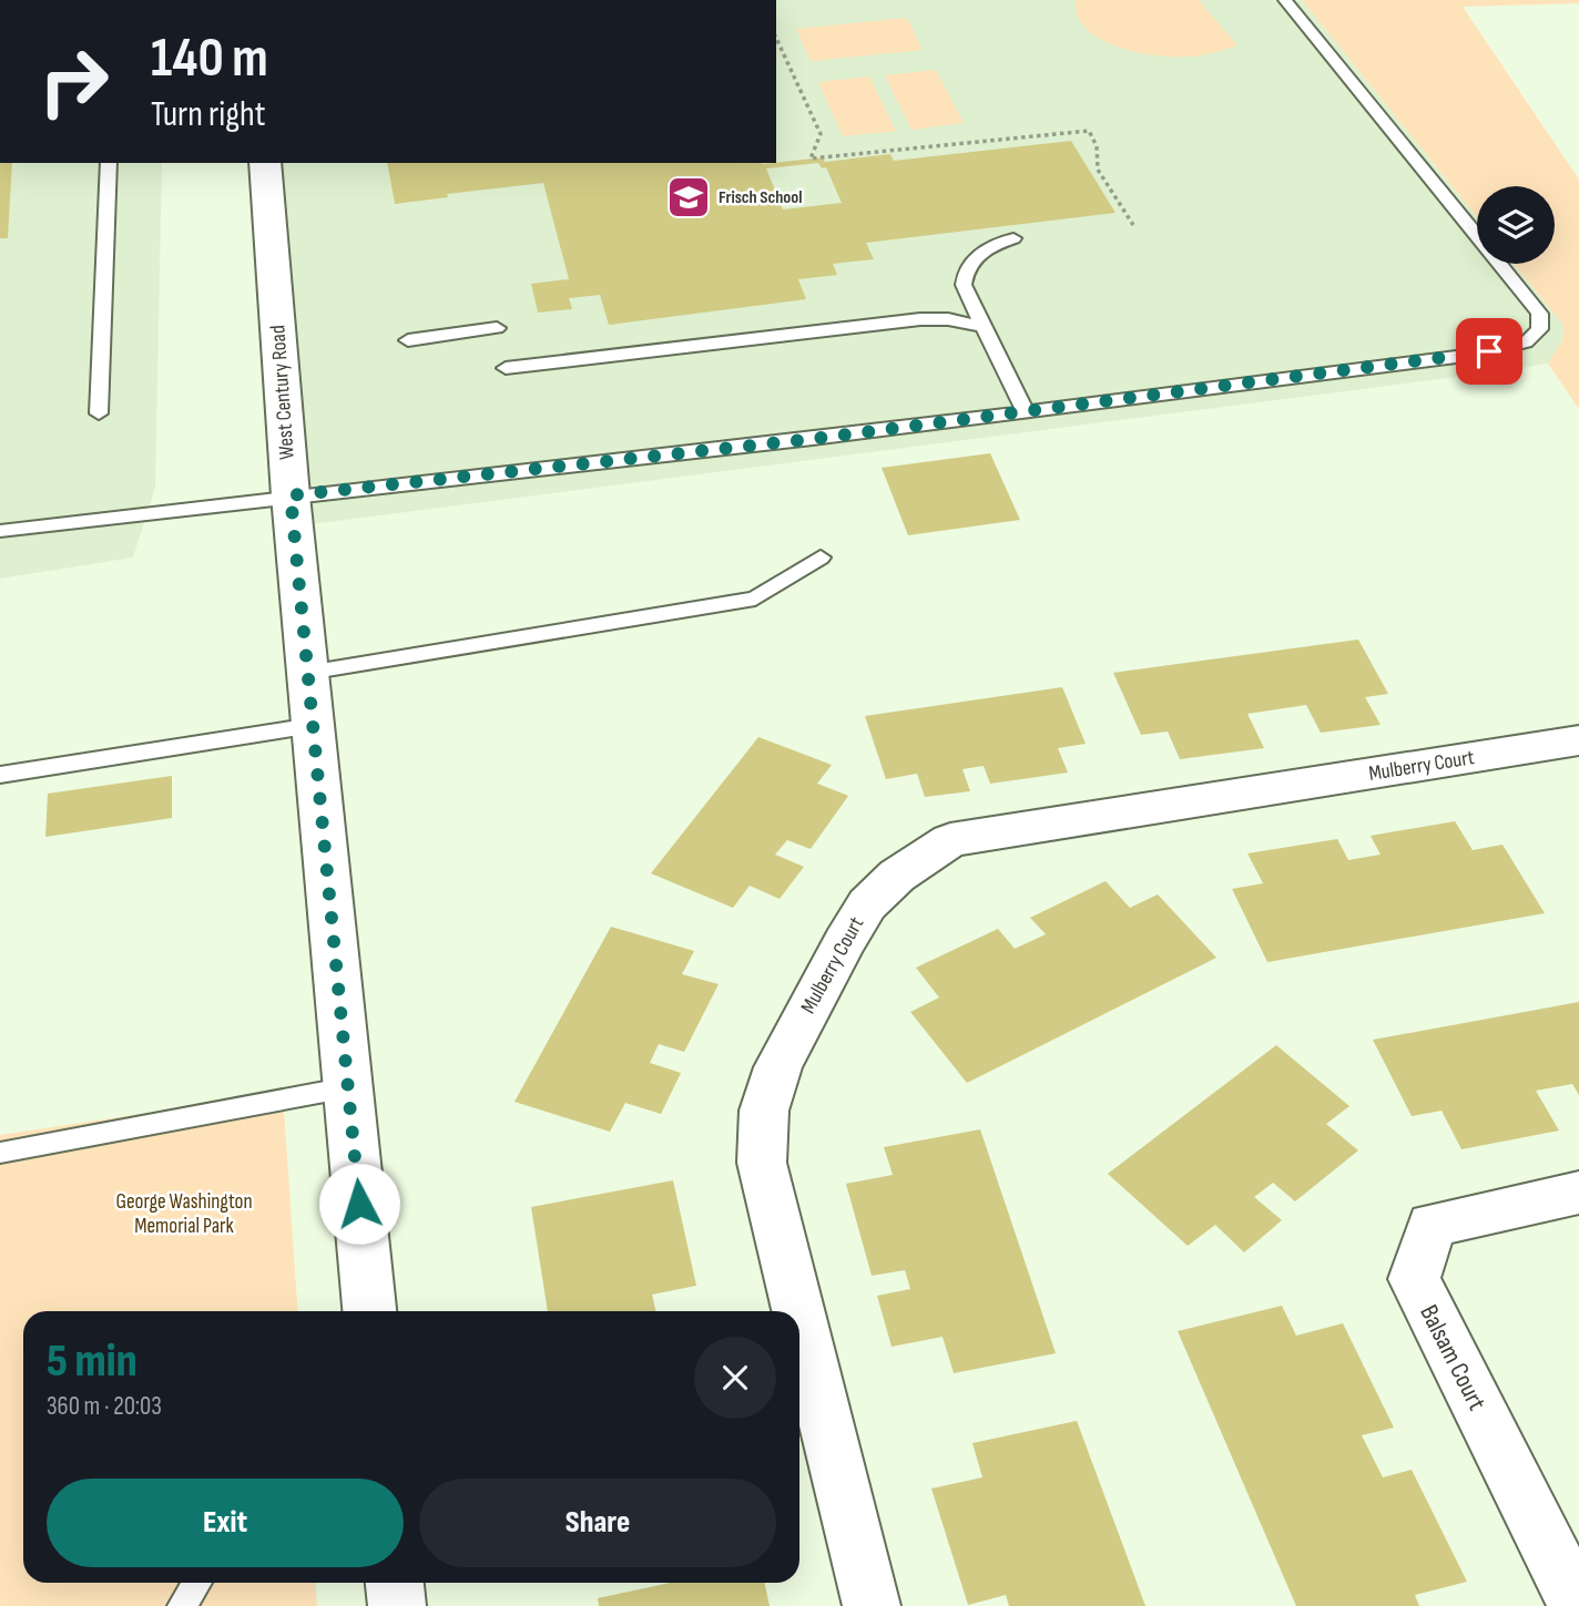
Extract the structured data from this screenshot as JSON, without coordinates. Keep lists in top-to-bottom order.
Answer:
{
  "streets": {
    "street": ["West Century Road", "Mulberry Court", "Balsam Court"]
  },
  "parks": ["George Washington Memorial Park"],
  "places": {
    "school or university": ["Frisch School"]
  },
  "page": {
    "turn": ["140 m", "Turn right"],
    "heading": ["5 min", "360 m · 20:03"],
    "buttons": ["Exit", "Share"]
  }
}
